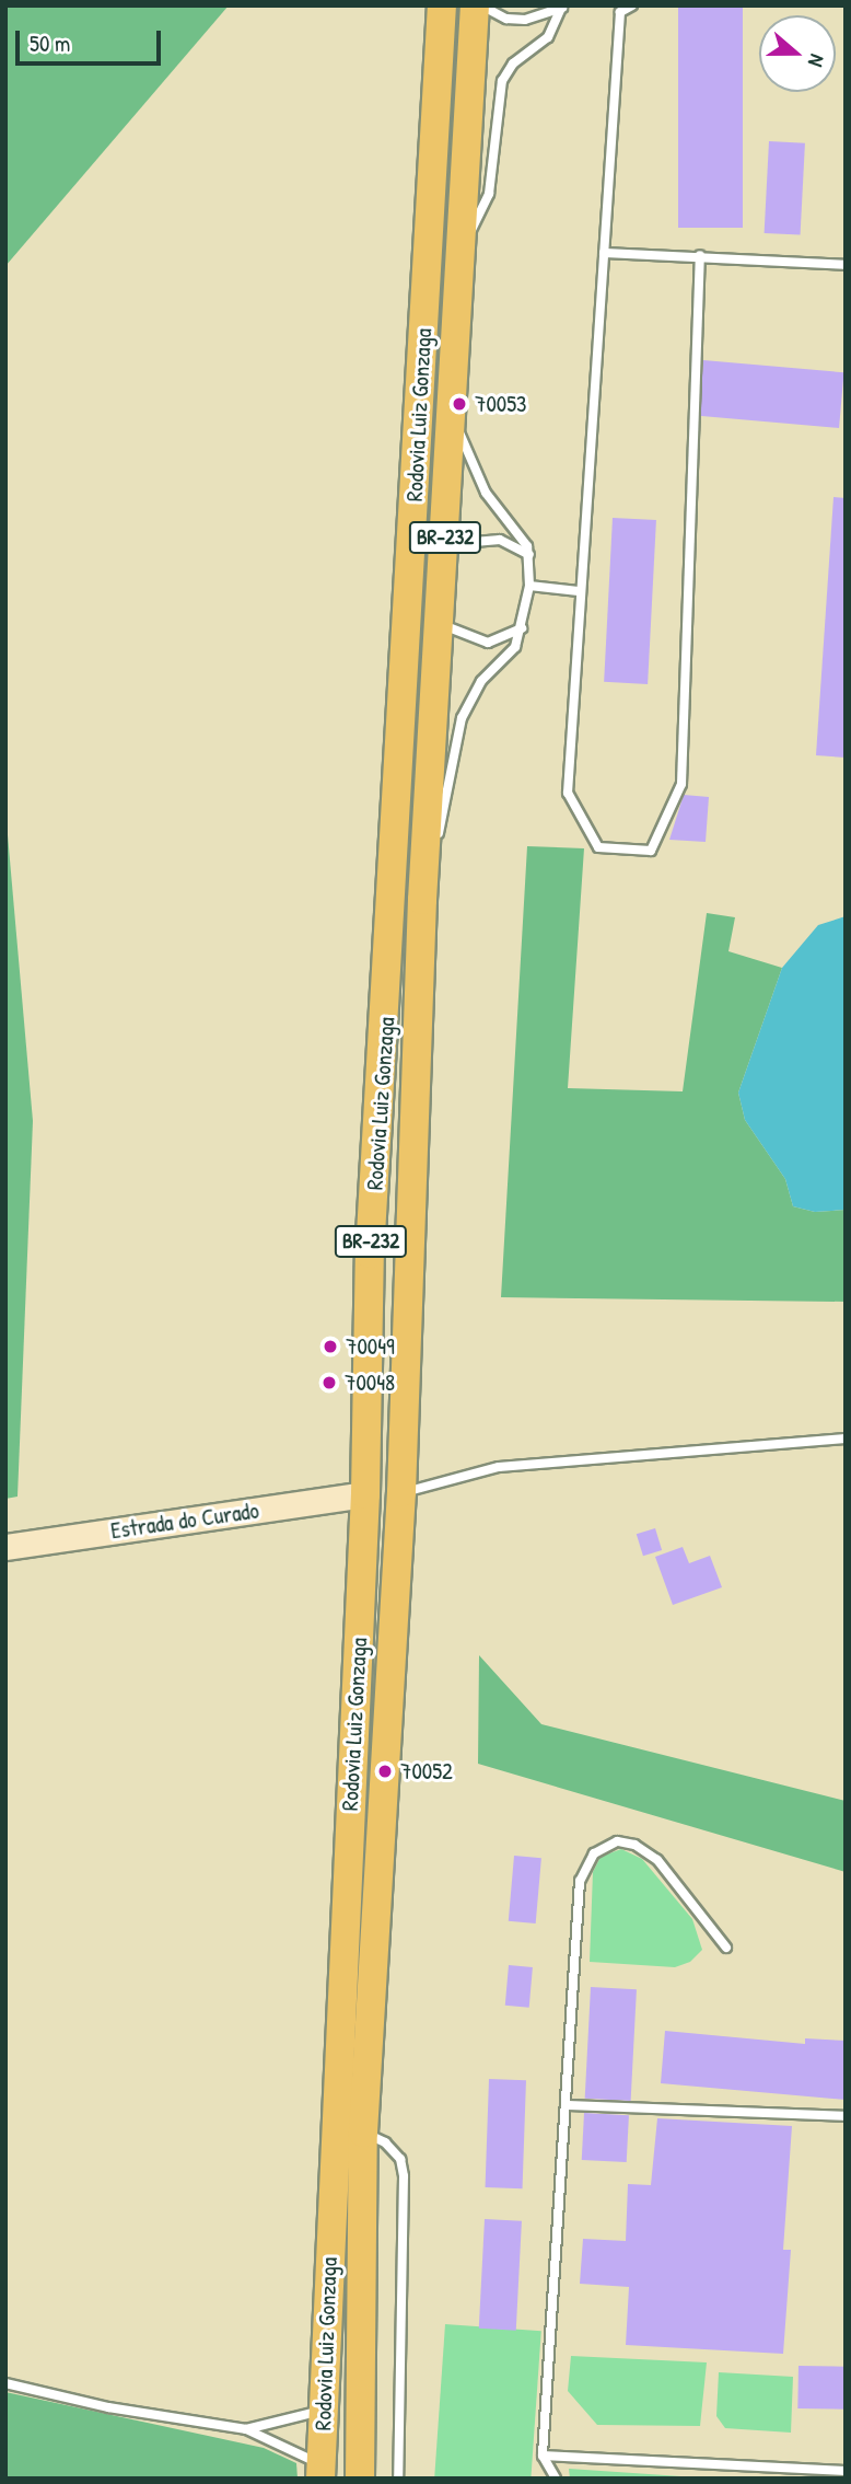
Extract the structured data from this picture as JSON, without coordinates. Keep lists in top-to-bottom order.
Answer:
{
  "streets": {
    "highway": ["Rodovia Luiz Gonzaga", "BR-232"],
    "main road": ["Estrada do Curado"]
  },
  "crossings": [
    ["Rodovia Luiz Gonzaga", "Estrada do Curado"]
  ],
  "places": [
    "70053",
    "70049",
    "70048",
    "70052"
  ],
  "scale_bar": "50 m",
  "north": "right"
}
